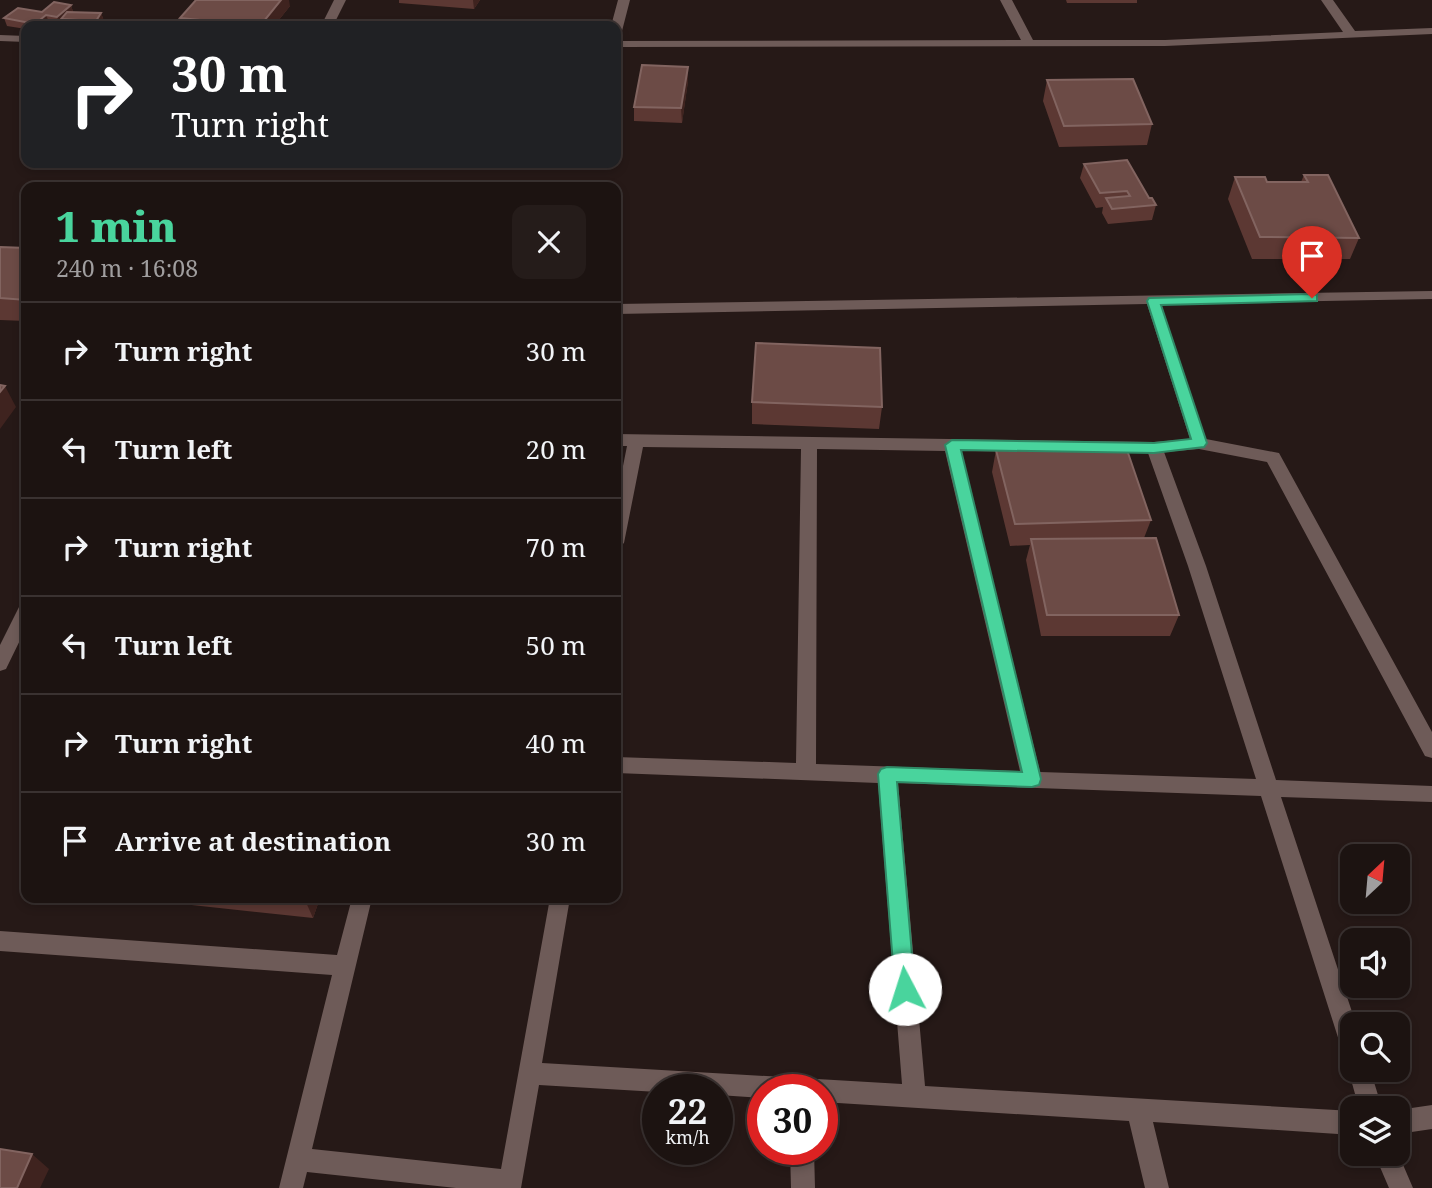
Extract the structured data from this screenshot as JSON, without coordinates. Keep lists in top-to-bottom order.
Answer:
{
  "north": "top right",
  "page": {
    "turn": ["30 m", "Turn right"],
    "heading": ["1 min", "240 m · 16:08"],
    "list": [
      {
        "name": "Turn right",
        "value": "30 m"
      },
      {
        "name": "Turn left",
        "value": "20 m"
      },
      {
        "name": "Turn right",
        "value": "70 m"
      },
      {
        "name": "Turn left",
        "value": "50 m"
      },
      {
        "name": "Turn right",
        "value": "40 m"
      },
      {
        "name": "Arrive at destination",
        "value": "30 m"
      }
    ],
    "speed": "22 km/h",
    "limit": "30"
  }
}
